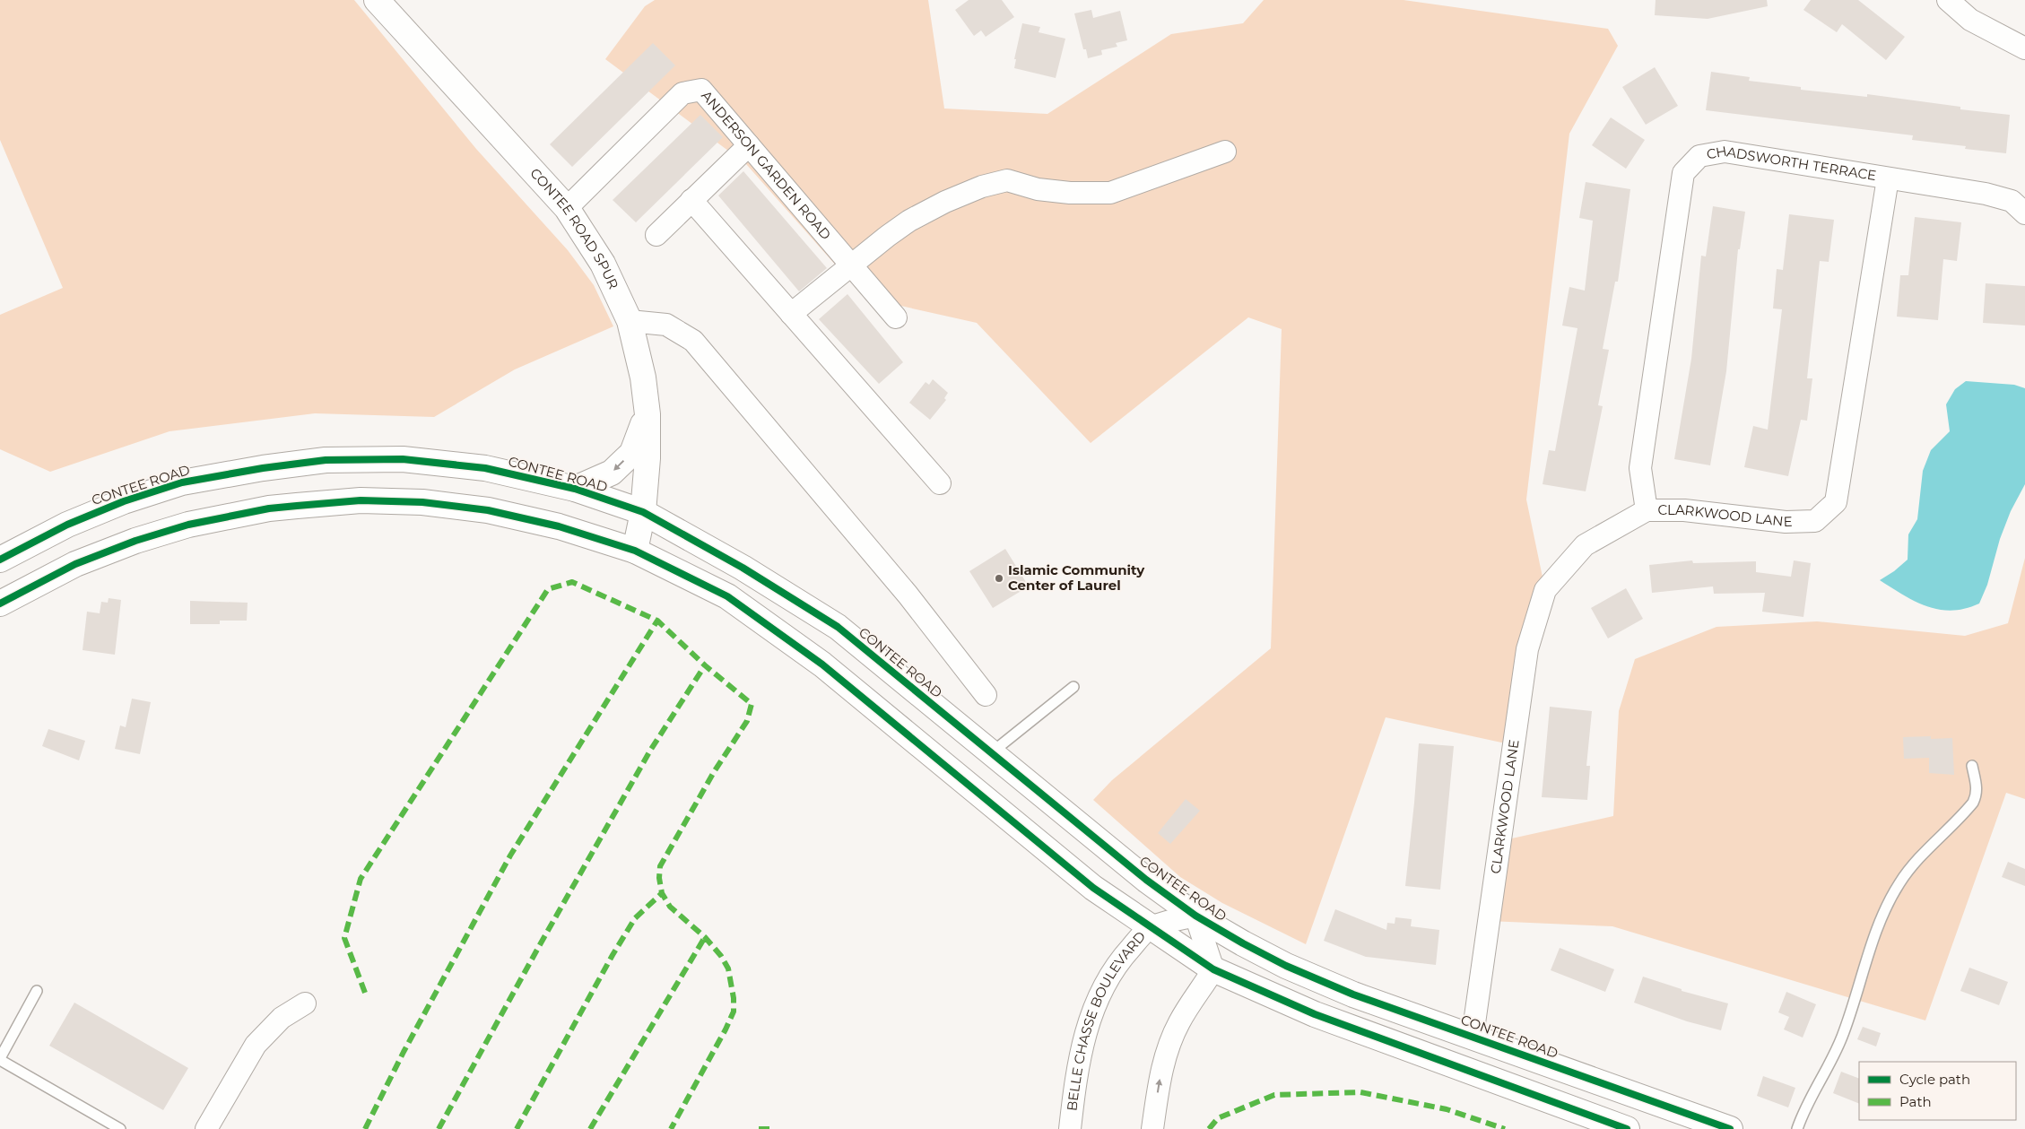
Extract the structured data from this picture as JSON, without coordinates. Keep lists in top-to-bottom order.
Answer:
{
  "streets": {
    "street": [
      "ANDERSON GARDEN ROAD",
      "CHADSWORTH TERRACE",
      "CONTEE ROAD SPUR",
      "CONTEE ROAD",
      "CLARKWOOD LANE",
      "BELLE CHASSE BOULEVARD"
    ]
  },
  "crossings": [
    ["ANDERSON GARDEN ROAD", "CONTEE ROAD SPUR"],
    ["CHADSWORTH TERRACE", "CLARKWOOD LANE"],
    ["CONTEE ROAD SPUR", "CONTEE ROAD"],
    ["CONTEE ROAD", "CLARKWOOD LANE"],
    ["CONTEE ROAD", "BELLE CHASSE BOULEVARD"]
  ],
  "places": ["Islamic Community Center of Laurel"],
  "legend": ["Cycle path", "Path"]
}
